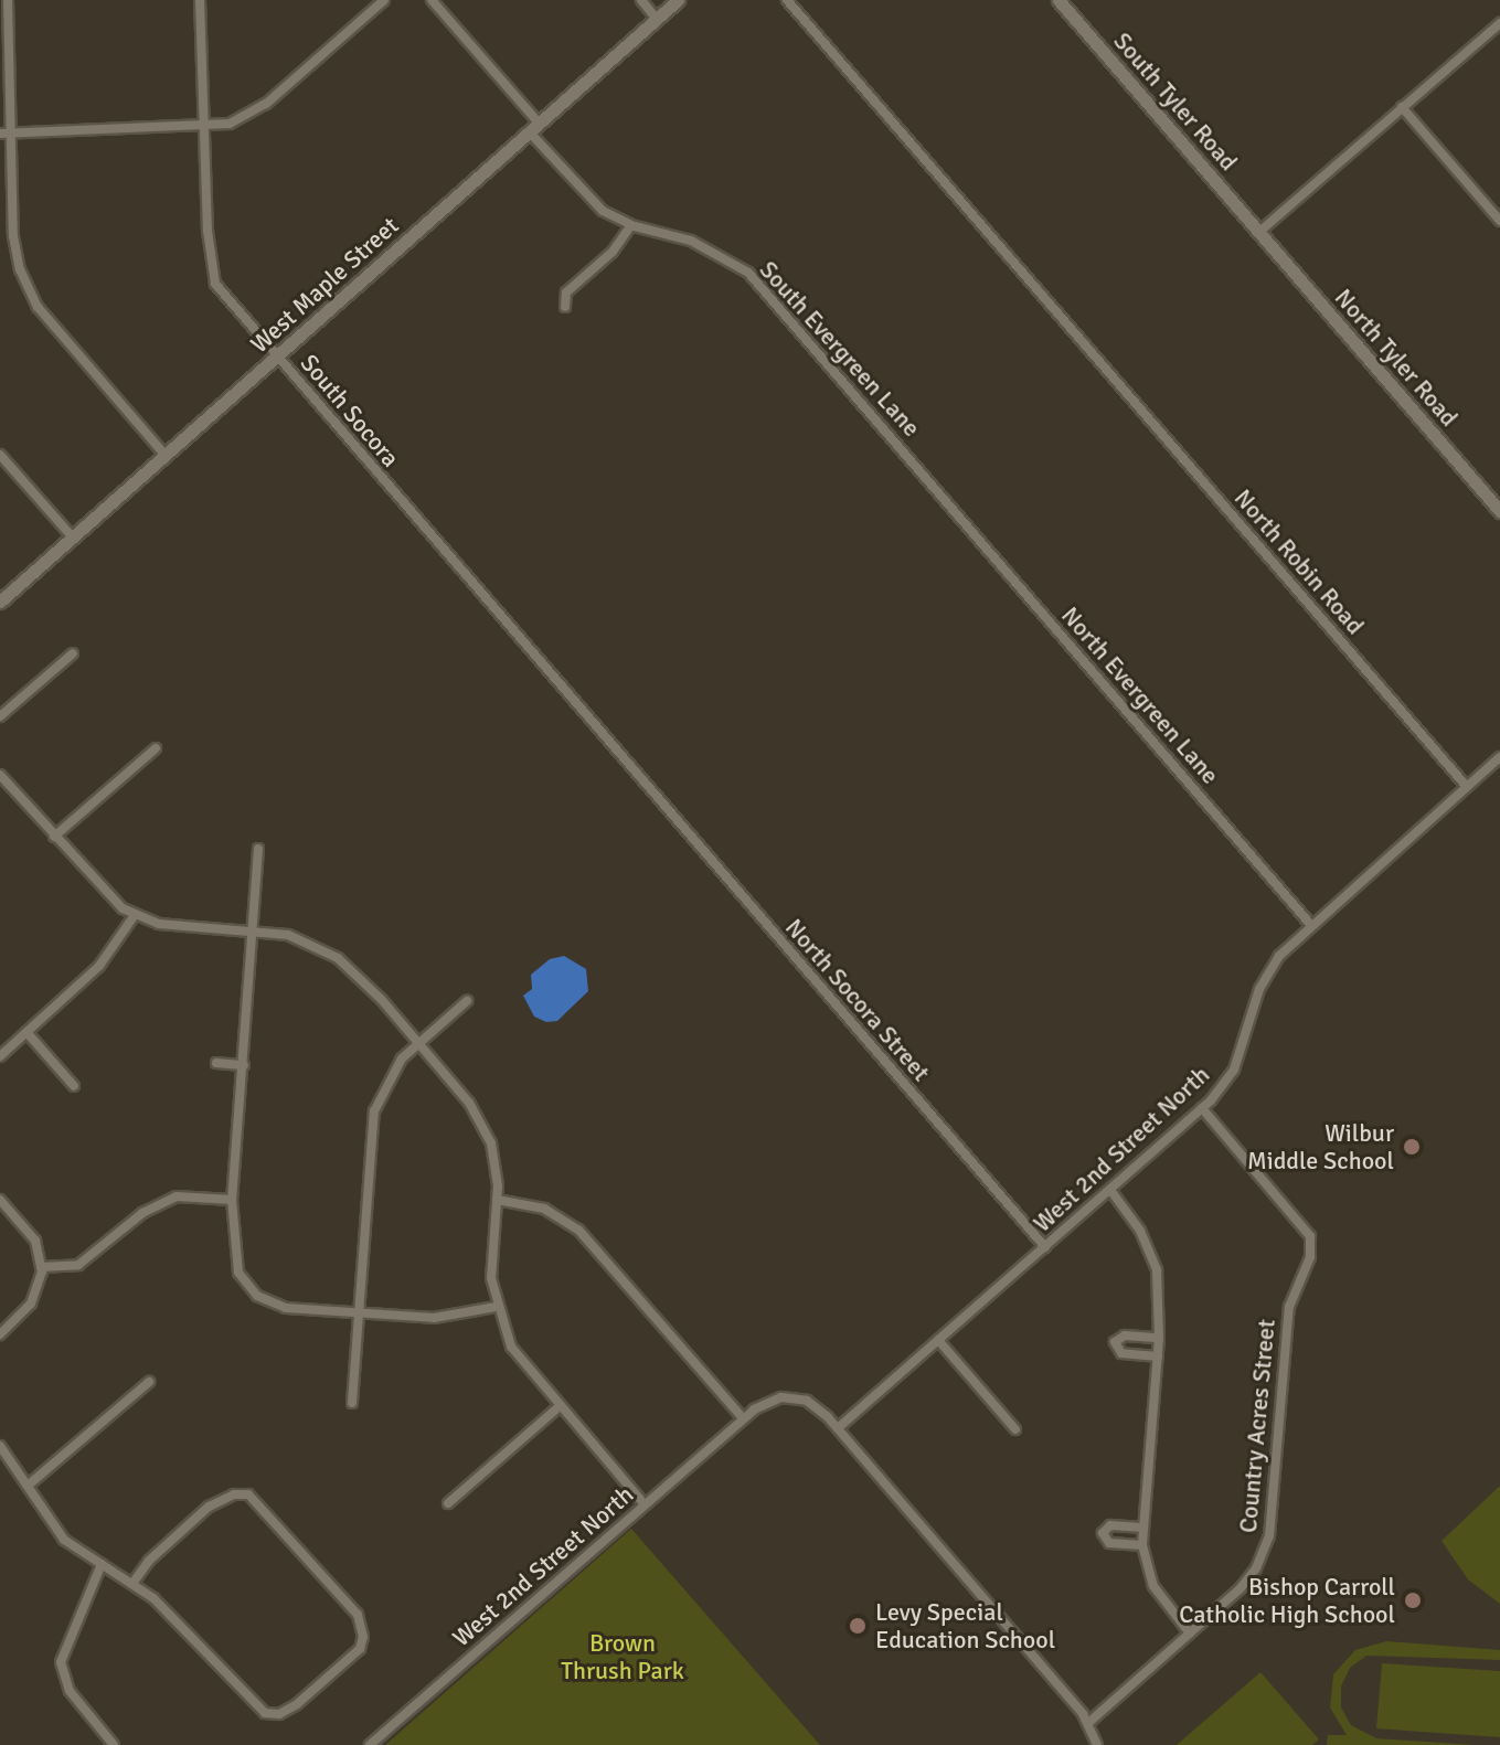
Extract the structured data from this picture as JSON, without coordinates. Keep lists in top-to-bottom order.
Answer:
{
  "streets": {
    "main road": ["South Tyler Road", "West Maple Street", "North Tyler Road"],
    "street": [
      "South Evergreen Lane",
      "South Socora",
      "North Robin Road",
      "North Evergreen Lane",
      "North Socora Street",
      "West 2nd Street North",
      "Country Acres Street"
    ]
  },
  "crossings": [
    ["South Tyler Road", "North Tyler Road"],
    ["West Maple Street", "South Evergreen Lane"],
    ["West Maple Street", "South Socora"],
    ["South Evergreen Lane", "North Evergreen Lane"],
    ["South Socora", "North Socora Street"],
    ["North Robin Road", "West 2nd Street North"],
    ["North Evergreen Lane", "West 2nd Street North"],
    ["North Socora Street", "West 2nd Street North"],
    ["West 2nd Street North", "Country Acres Street"]
  ],
  "parks": ["Brown Thrush Park"],
  "places": ["Wilbur Middle School", "Bishop Carroll Catholic High School", "Levy Special Education School"]
}
